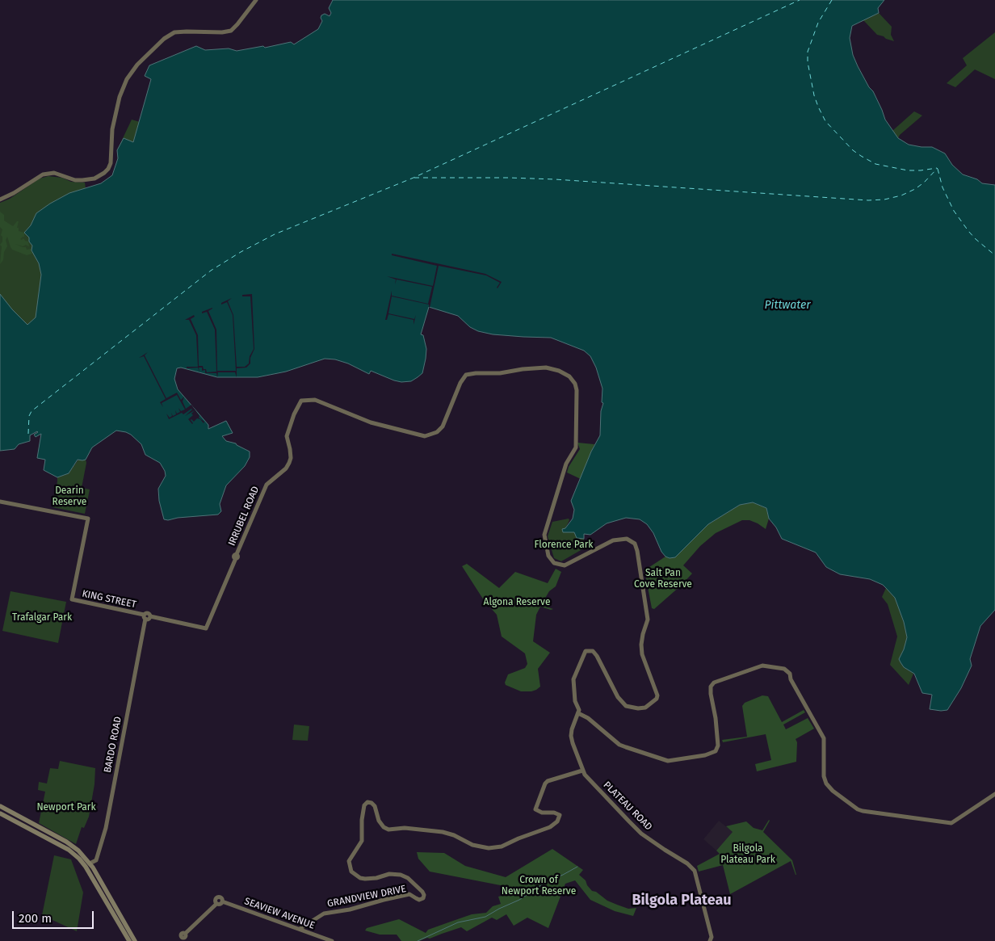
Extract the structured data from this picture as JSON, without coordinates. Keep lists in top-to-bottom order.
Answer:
{
  "streets": {
    "main road": ["BARDO ROAD"],
    "street": [
      "IRRUBEL ROAD",
      "KING STREET",
      "PLATEAU ROAD",
      "GRANDVIEW DRIVE",
      "SEAVIEW AVENUE"
    ]
  },
  "crossings": [
    ["IRRUBEL ROAD", "KING STREET"],
    ["IRRUBEL ROAD", "BARDO ROAD"],
    ["IRRUBEL ROAD", "PLATEAU ROAD"],
    ["KING STREET", "BARDO ROAD"],
    ["PLATEAU ROAD", "GRANDVIEW DRIVE"],
    ["GRANDVIEW DRIVE", "SEAVIEW AVENUE"]
  ],
  "districts": ["Bilgola Plateau"],
  "water": ["Pittwater"],
  "parks": [
    "Dearin Reserve",
    "Florence Park",
    "Salt Pan Cove Reserve",
    "Algona Reserve",
    "Trafalgar Park",
    "Newport Park",
    "Bilgola Plateau Park",
    "Crown of Newport Reserve"
  ],
  "scale_bar": "200 m"
}
